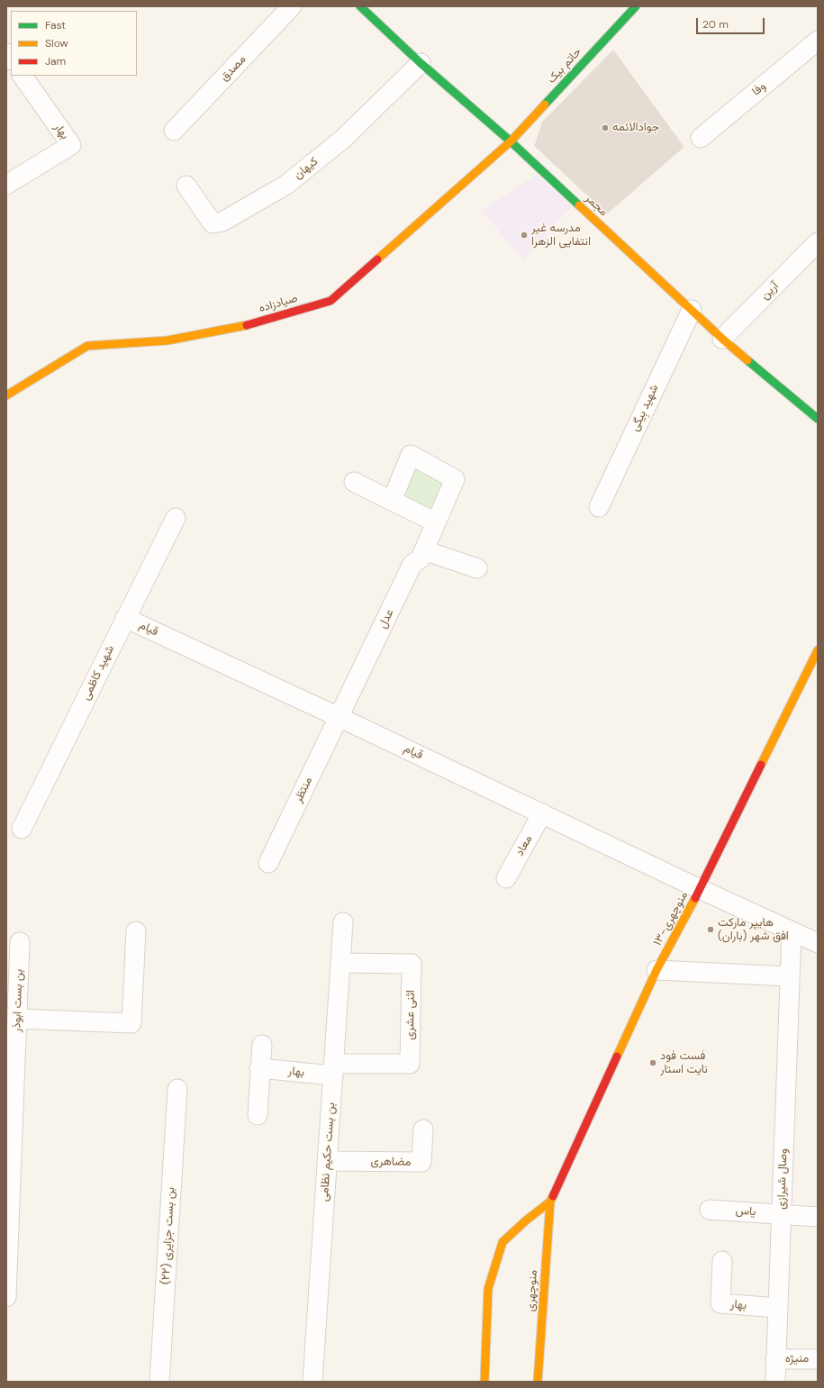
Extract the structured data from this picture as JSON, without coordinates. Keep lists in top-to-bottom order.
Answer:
{
  "streets": {
    "street": [
      "حاتم بیک",
      "مصدق",
      "وفا",
      "بهار",
      "کیهان",
      "مجمر",
      "آرین",
      "صیادزاده",
      "شهید بِیگی",
      "عدل",
      "قیام",
      "شهید کاظمی",
      "منتظر",
      "معاد",
      "۱۳-منوچهری",
      "بن بست ابوذر",
      "اثنی عشری",
      "بن بست حکیم نظامی",
      "مضاهری",
      "وصال شیرازی",
      "یاس",
      "بن بست جزایری (۲۲)",
      "منوچهری",
      "منیژه"
    ]
  },
  "crossings": [
    ["حاتم بیک", "مجمر"],
    ["حاتم بیک", "صیادزاده"],
    ["بهار", "اثنی عشری"],
    ["بهار", "بن بست حکیم نظامی"],
    ["بهار", "وصال شیرازی"],
    ["کیهان", "مجمر"],
    ["مجمر", "آرین"],
    ["مجمر", "صیادزاده"],
    ["مجمر", "شهید بِیگی"],
    ["عدل", "قیام"],
    ["عدل", "منتظر"],
    ["قیام", "شهید کاظمی"],
    ["قیام", "منتظر"],
    ["قیام", "معاد"],
    ["قیام", "۱۳-منوچهری"],
    ["۱۳-منوچهری", "منوچهری"],
    ["اثنی عشری", "بن بست حکیم نظامی"],
    ["بن بست حکیم نظامی", "مضاهری"],
    ["وصال شیرازی", "یاس"],
    ["وصال شیرازی", "منیژه"]
  ],
  "places": [
    "جوادالائمه",
    "مدرسه غیر انتفایی الزهرا",
    "هایپر مارکت افق شهر (باران)",
    "فست فود نایت استار"
  ],
  "legend": ["Fast", "Slow", "Jam"],
  "scale_bar": "20 m"
}
